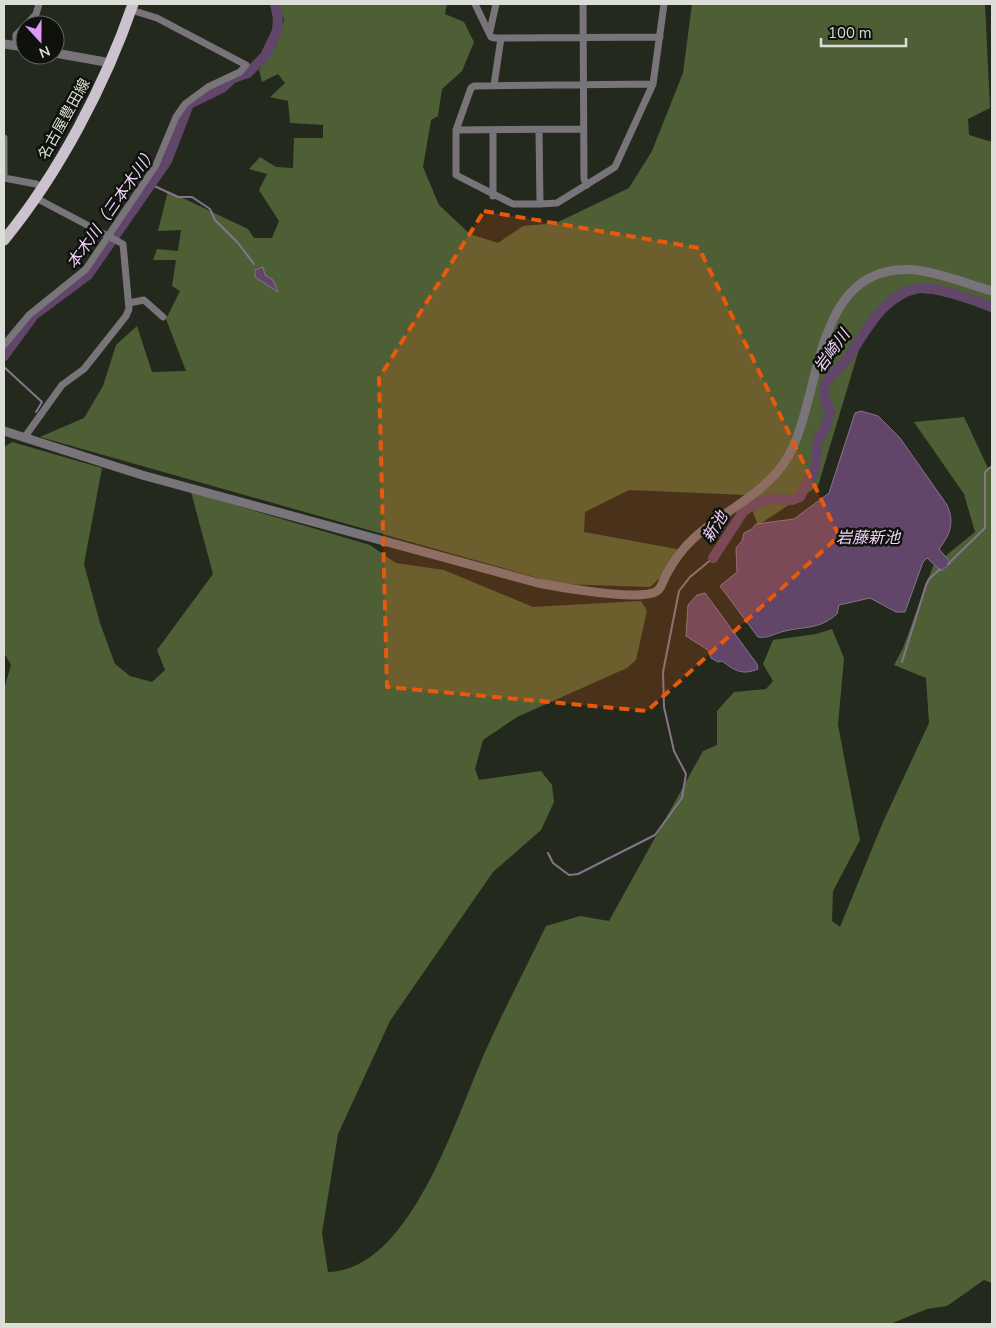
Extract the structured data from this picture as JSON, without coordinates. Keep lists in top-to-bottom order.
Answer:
{
  "streets": {
    "main road": ["名古屋豊田線"]
  },
  "water": [
    "本木川（三本木川）",
    "岩崎川",
    "新池",
    "岩藤新池"
  ],
  "scale_bar": "100 m",
  "north": "bottom"
}
